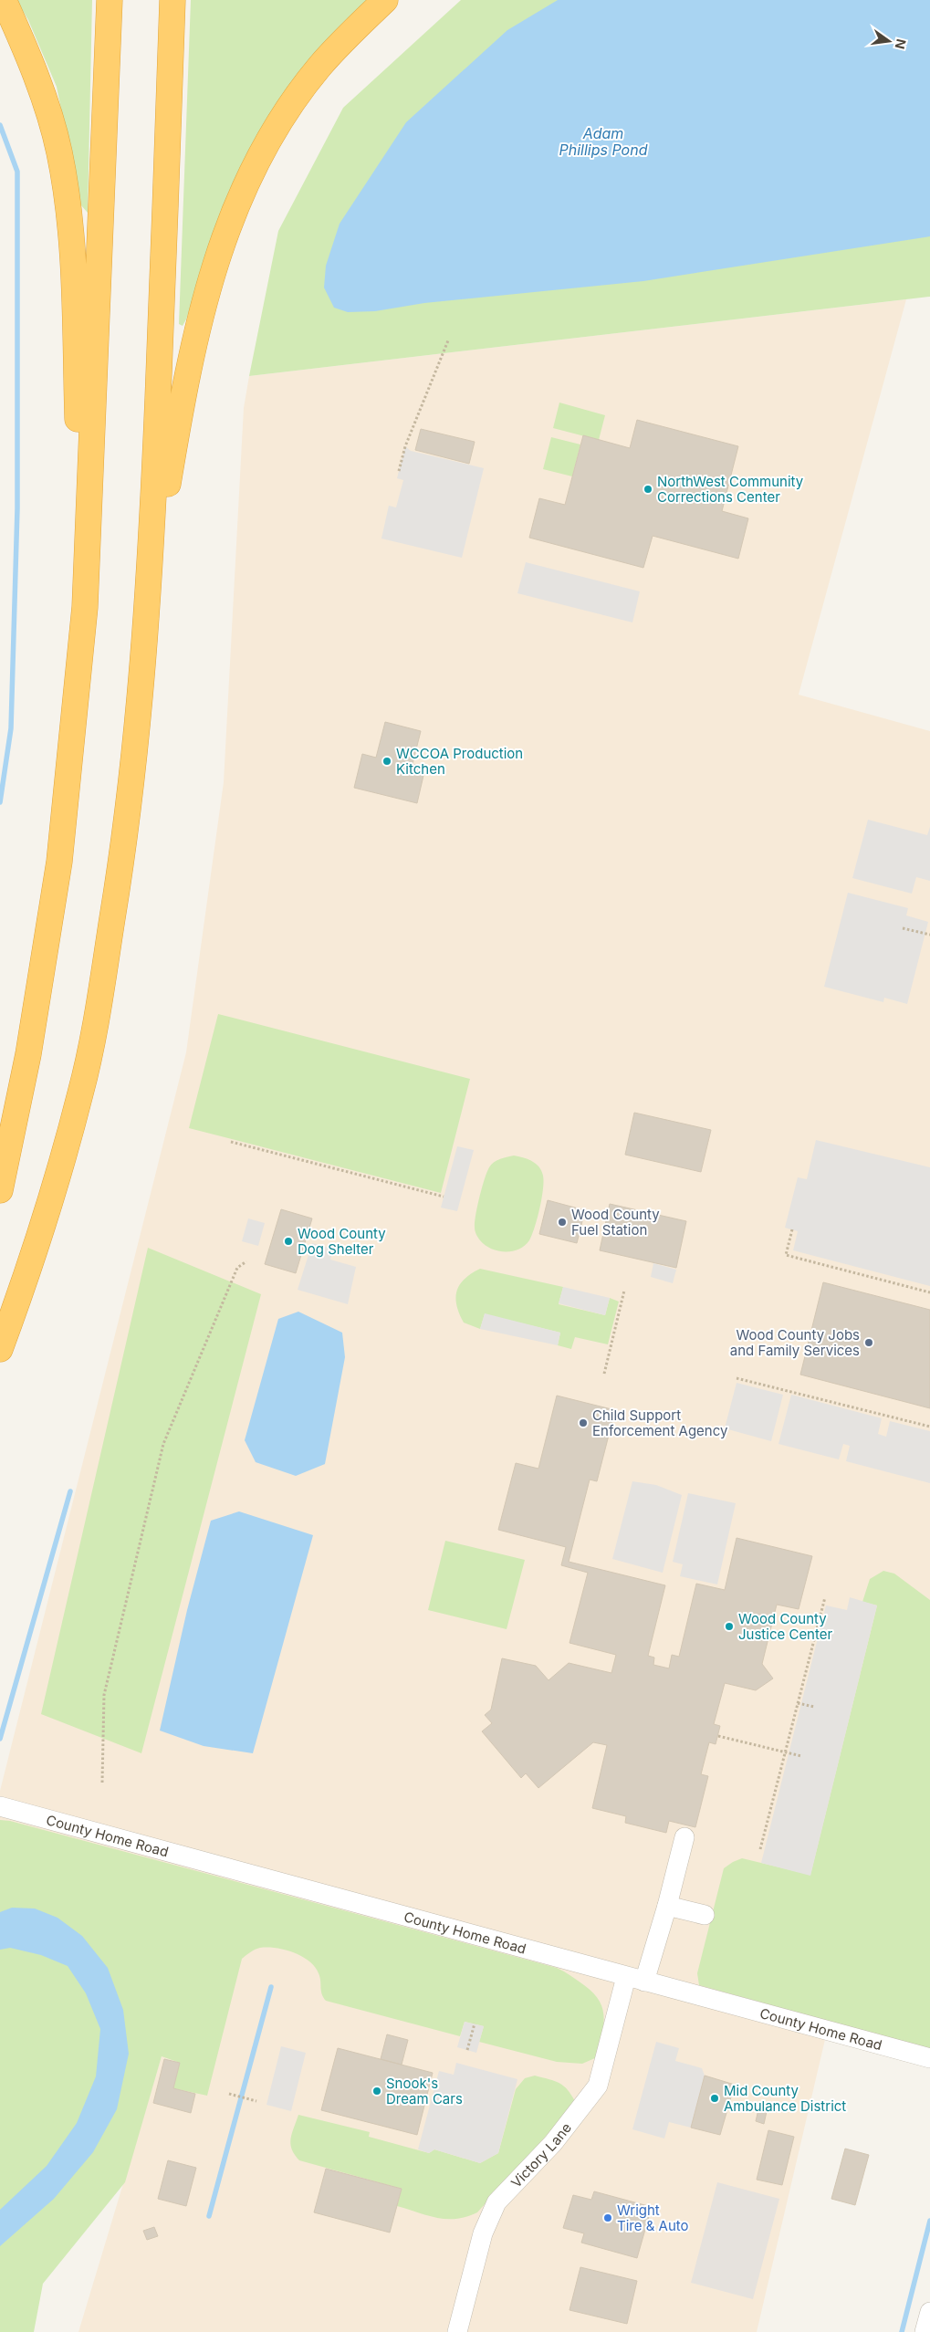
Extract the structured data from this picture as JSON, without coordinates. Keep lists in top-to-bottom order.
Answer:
{
  "streets": {
    "street": ["County Home Road", "Victory Lane"]
  },
  "crossings": [
    ["County Home Road", "Victory Lane"]
  ],
  "water": ["Adam Phillips Pond"],
  "places": [
    "NorthWest Community Corrections Center",
    "WCCOA Production Kitchen",
    "Wood County Fuel Station",
    "Wood County Dog Shelter",
    "Wood County Jobs and Family Services",
    "Child Support Enforcement Agency",
    "Wood County Justice Center",
    "Snook's Dream Cars",
    "Mid County Ambulance District",
    "Wright Tire & Auto"
  ],
  "north": "right"
}
